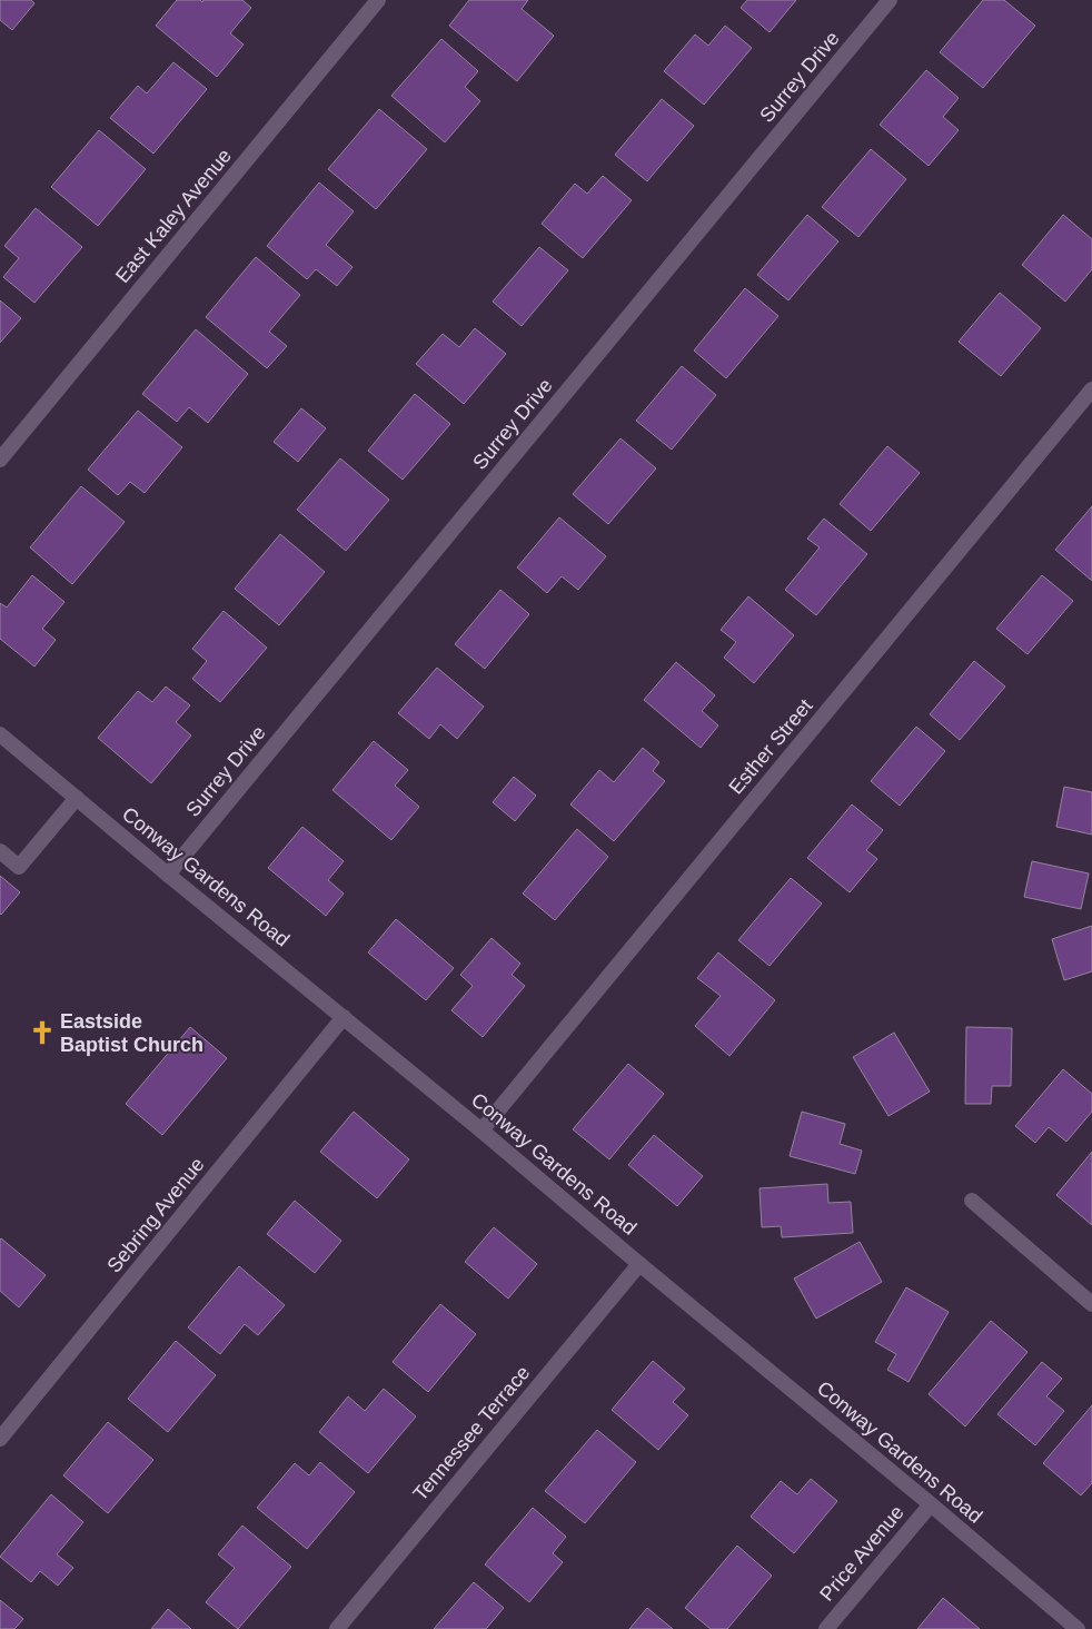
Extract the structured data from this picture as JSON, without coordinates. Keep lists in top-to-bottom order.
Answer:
{
  "streets": {
    "street": [
      "Surrey Drive",
      "East Kaley Avenue",
      "Esther Street",
      "Conway Gardens Road",
      "Sebring Avenue",
      "Tennessee Terrace",
      "Price Avenue"
    ]
  },
  "crossings": [
    ["Surrey Drive", "Conway Gardens Road"],
    ["Esther Street", "Conway Gardens Road"],
    ["Conway Gardens Road", "Sebring Avenue"],
    ["Conway Gardens Road", "Tennessee Terrace"],
    ["Conway Gardens Road", "Price Avenue"]
  ],
  "places": {
    "church": ["Eastside Baptist Church"]
  }
}
